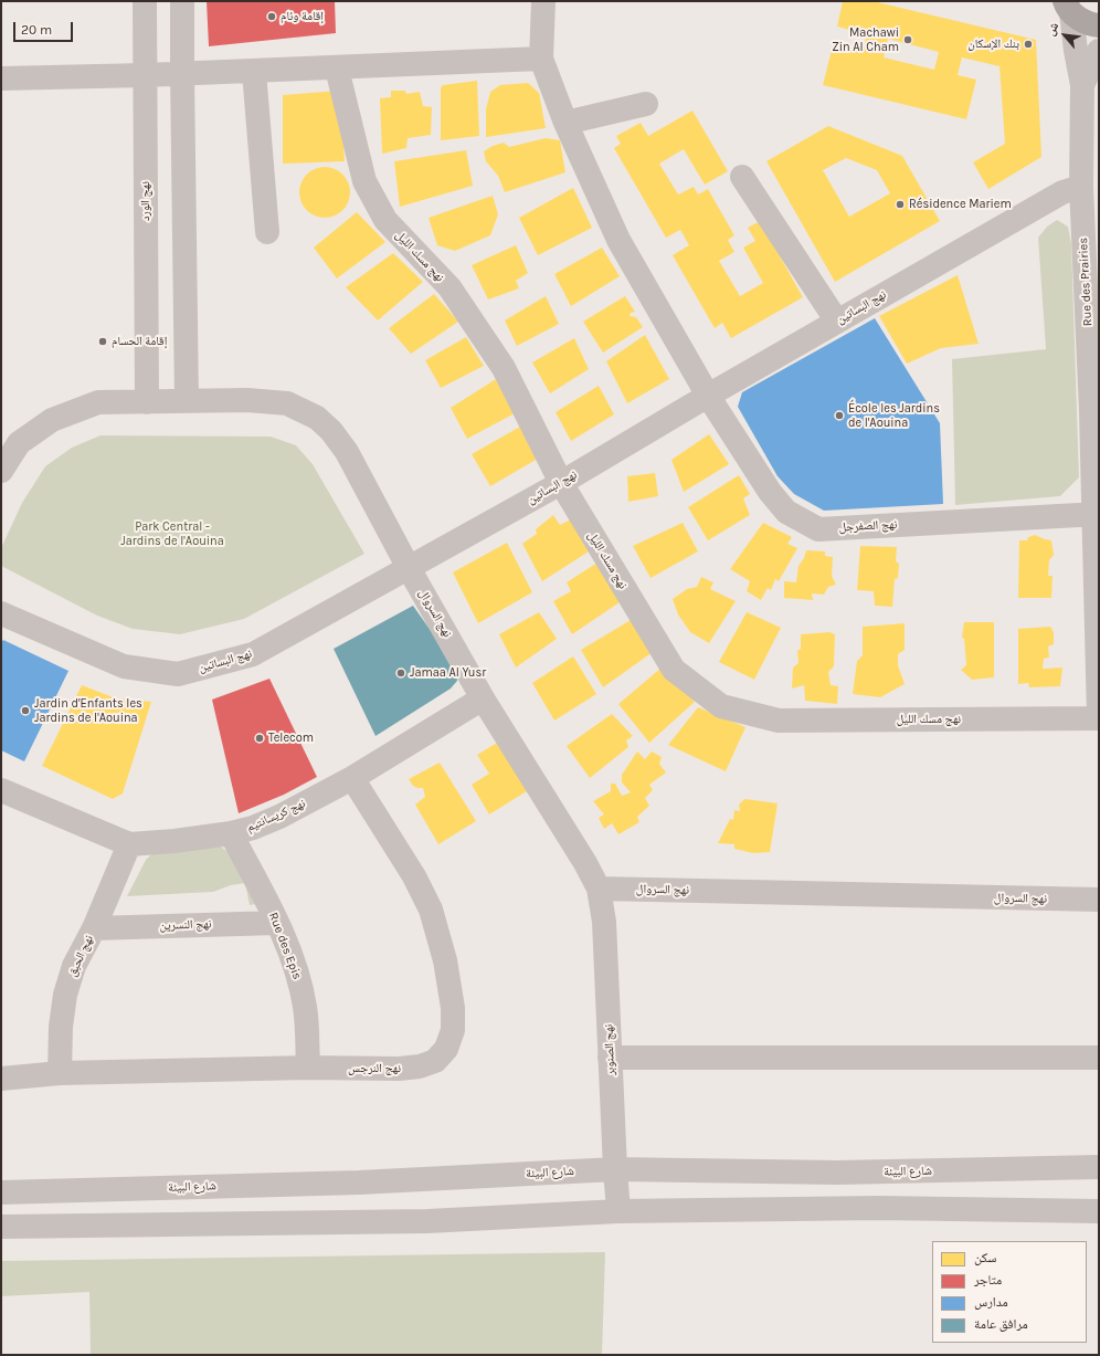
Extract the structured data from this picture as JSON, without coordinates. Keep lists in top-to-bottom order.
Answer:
{
  "streets": {
    "street": [
      "نهج الورد",
      "نهج مسك الليل",
      "Rue des Prairies",
      "نهج البساتين",
      "نهج الصفرجل",
      "نهج السروال",
      "نهج كريسانتيم",
      "نهج النسرين",
      "Rue des Epis",
      "نهج الحبق",
      "نهج الصنوبر",
      "نهج النرجس",
      "شارع البيئة"
    ]
  },
  "crossings": [
    ["نهج الورد", "نهج السروال"],
    ["نهج مسك الليل", "Rue des Prairies"],
    ["نهج مسك الليل", "نهج البساتين"],
    ["Rue des Prairies", "نهج البساتين"],
    ["Rue des Prairies", "نهج الصفرجل"],
    ["نهج البساتين", "نهج الصفرجل"],
    ["نهج البساتين", "نهج السروال"],
    ["نهج السروال", "نهج كريسانتيم"],
    ["نهج السروال", "نهج الصنوبر"],
    ["نهج كريسانتيم", "Rue des Epis"],
    ["نهج كريسانتيم", "نهج الحبق"],
    ["نهج كريسانتيم", "نهج النرجس"],
    ["نهج النسرين", "Rue des Epis"],
    ["نهج النسرين", "نهج الحبق"],
    ["Rue des Epis", "نهج النرجس"],
    ["نهج الحبق", "نهج النرجس"],
    ["نهج الصنوبر", "شارع البيئة"]
  ],
  "parks": ["Park Central - Jardins de l'Aouina"],
  "places": [
    "إقامة وئام",
    "Machawi Zin Al Cham",
    "بنك الإسكان",
    "Résidence Mariem",
    "إقامة الحسام",
    "École les Jardins de l'Aouina",
    "Jamaa Al Yusr",
    "Jardin d'Enfants les Jardins de l'Aouina",
    "Telecom"
  ],
  "legend": [
    "سكن",
    "متاجر",
    "مدارس",
    "مرافق عامة"
  ],
  "scale_bar": "20 m",
  "north": "top left"
}
